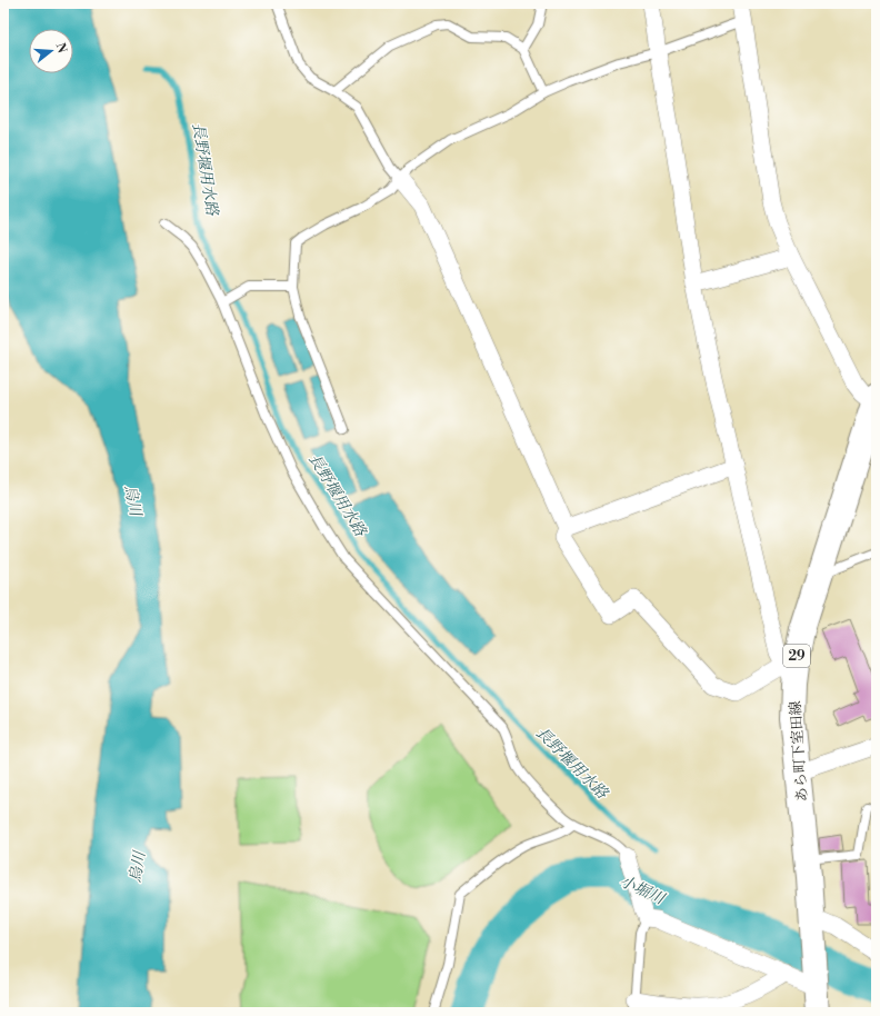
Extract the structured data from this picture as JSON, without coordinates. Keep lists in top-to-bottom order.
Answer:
{
  "streets": {
    "main road": ["29", "あら町下室田線"]
  },
  "water": ["長野堰用水路", "烏川", "小堀川"],
  "north": "right"
}
